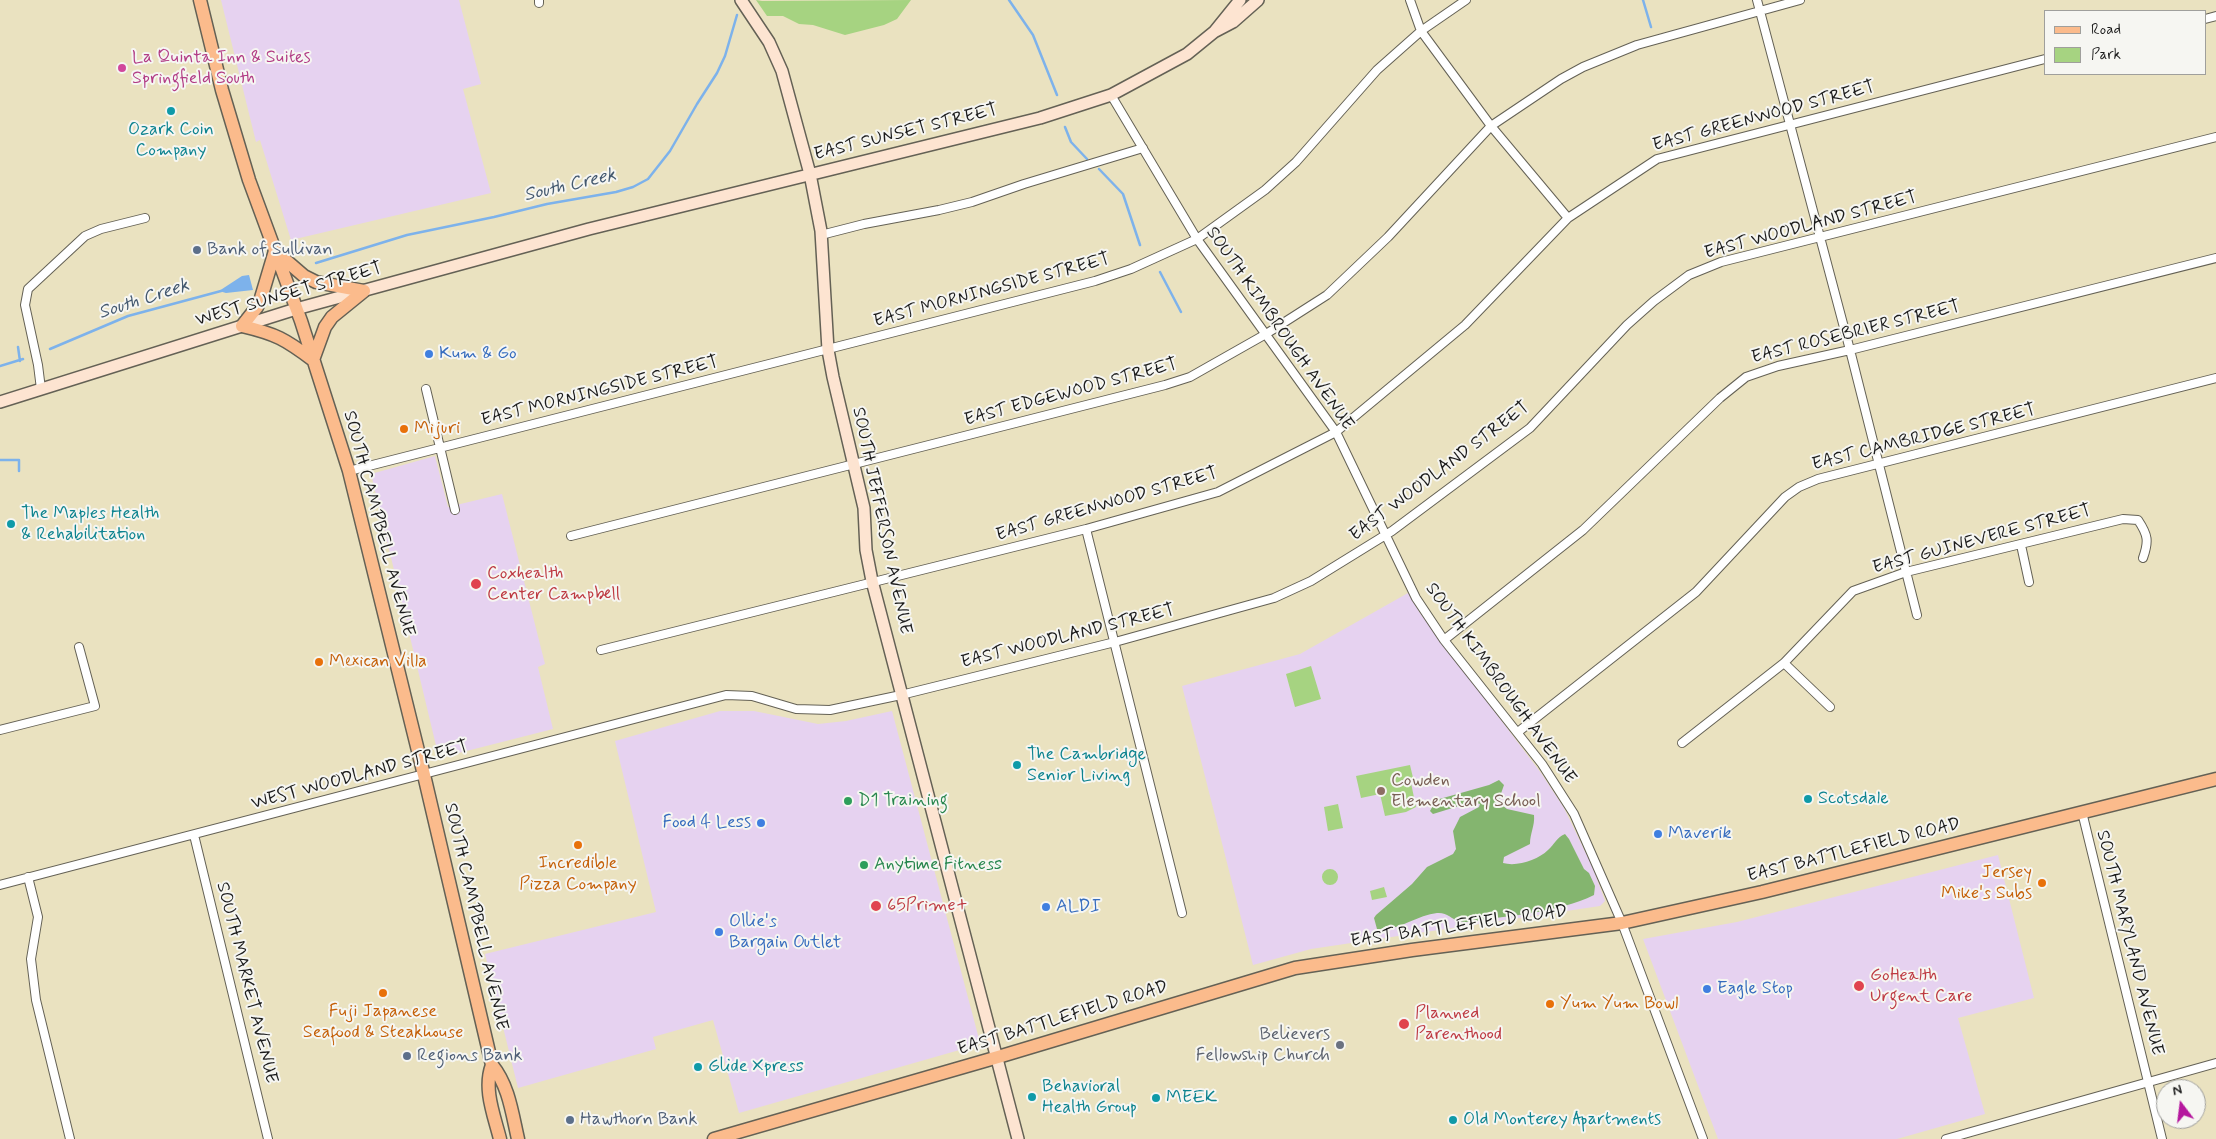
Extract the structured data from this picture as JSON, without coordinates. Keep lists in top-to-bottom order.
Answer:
{
  "streets": {
    "main road": [
      "EAST SUNSET STREET",
      "WEST SUNSET STREET",
      "SOUTH JEFFERSON AVENUE",
      "SOUTH CAMPBELL AVENUE",
      "EAST BATTLEFIELD ROAD"
    ],
    "street": [
      "EAST GREENWOOD STREET",
      "EAST WOODLAND STREET",
      "EAST MORNINGSIDE STREET",
      "SOUTH KIMBROUGH AVENUE",
      "EAST ROSEBRIER STREET",
      "EAST EDGEWOOD STREET",
      "EAST CAMBRIDGE STREET",
      "EAST GUINEVERE STREET",
      "WEST WOODLAND STREET",
      "SOUTH MARYLAND AVENUE",
      "SOUTH MARKET AVENUE"
    ]
  },
  "crossings": [
    ["EAST GREENWOOD STREET", "SOUTH KIMBROUGH AVENUE"],
    ["EAST GREENWOOD STREET", "SOUTH JEFFERSON AVENUE"],
    ["EAST SUNSET STREET", "WEST SUNSET STREET"],
    ["EAST SUNSET STREET", "SOUTH KIMBROUGH AVENUE"],
    ["EAST SUNSET STREET", "SOUTH JEFFERSON AVENUE"],
    ["EAST WOODLAND STREET", "SOUTH KIMBROUGH AVENUE"],
    ["EAST WOODLAND STREET", "SOUTH JEFFERSON AVENUE"],
    ["EAST WOODLAND STREET", "WEST WOODLAND STREET"],
    ["EAST MORNINGSIDE STREET", "SOUTH KIMBROUGH AVENUE"],
    ["EAST MORNINGSIDE STREET", "SOUTH JEFFERSON AVENUE"],
    ["EAST MORNINGSIDE STREET", "SOUTH CAMPBELL AVENUE"],
    ["WEST SUNSET STREET", "SOUTH CAMPBELL AVENUE"],
    ["SOUTH KIMBROUGH AVENUE", "EAST ROSEBRIER STREET"],
    ["SOUTH KIMBROUGH AVENUE", "EAST EDGEWOOD STREET"],
    ["SOUTH KIMBROUGH AVENUE", "EAST CAMBRIDGE STREET"],
    ["SOUTH KIMBROUGH AVENUE", "EAST BATTLEFIELD ROAD"],
    ["EAST EDGEWOOD STREET", "SOUTH JEFFERSON AVENUE"],
    ["SOUTH JEFFERSON AVENUE", "EAST BATTLEFIELD ROAD"],
    ["SOUTH CAMPBELL AVENUE", "WEST WOODLAND STREET"],
    ["WEST WOODLAND STREET", "SOUTH MARKET AVENUE"],
    ["EAST BATTLEFIELD ROAD", "SOUTH MARYLAND AVENUE"]
  ],
  "water": ["South Creek"],
  "places": [
    "La Quinta Inn & Suites Springfield South",
    "Ozark Coin Company",
    "Bank of Sullivan",
    "Kum & Go",
    "Mijuri",
    "The Maples Health & Rehabilitation",
    "Coxhealth Center Campbell",
    "Mexican Villa",
    "The Cambridge Senior Living",
    "Cowden Elementary School",
    "Scotsdale",
    "D1 Training",
    "Food 4 Less",
    "Maverik",
    "Incredible Pizza Company",
    "Anytime Fitness",
    "Jersey Mike's Subs",
    "65Prime+",
    "ALDI",
    "Ollie's Bargain Outlet",
    "GoHealth Urgent Care",
    "Eagle Stop",
    "Fuji Japanese Seafood & Steakhouse",
    "Yum Yum Bowl",
    "Planned Parenthood",
    "Believers Fellowship Church",
    "Regions Bank",
    "Glide Xpress",
    "Behavioral Health Group",
    "MEEK",
    "Hawthorn Bank",
    "Old Monterey Apartments"
  ],
  "legend": ["Road", "Park"],
  "north": "top"
}
